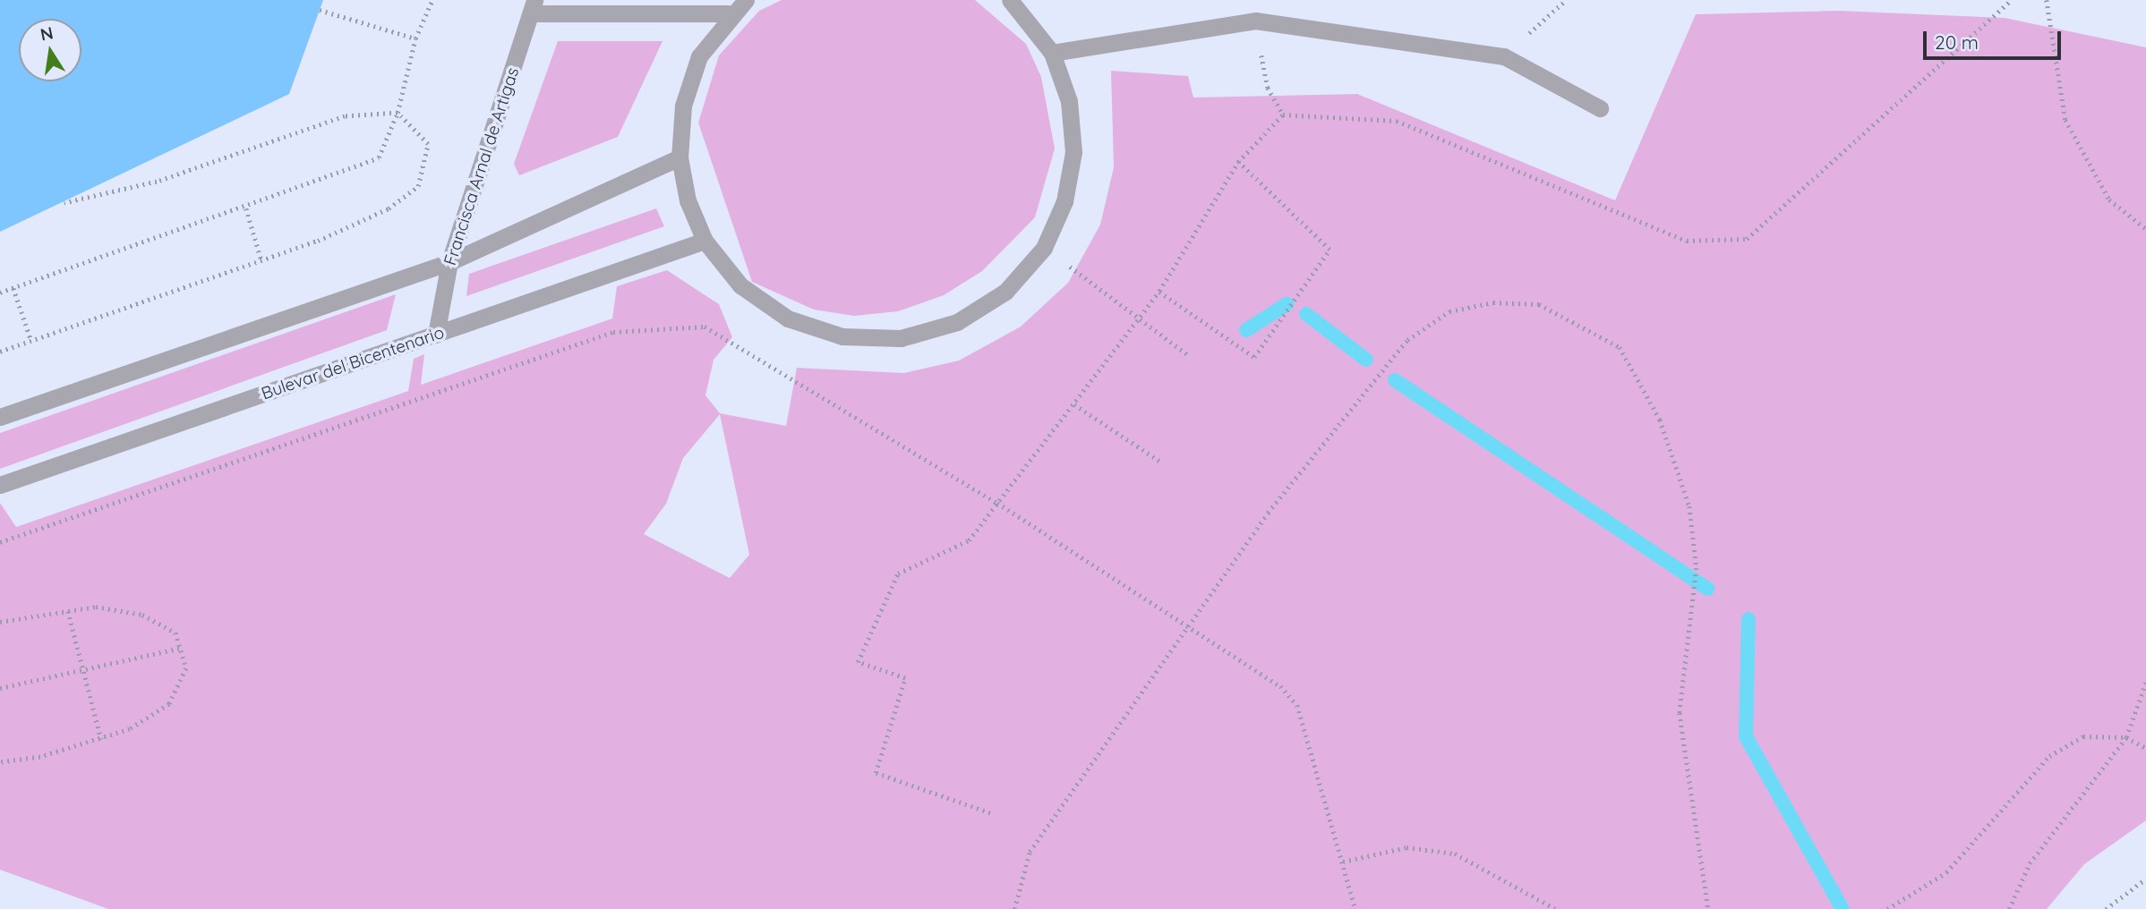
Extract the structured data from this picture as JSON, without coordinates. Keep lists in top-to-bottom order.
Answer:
{
  "streets": {
    "street": ["Francisca Arnal de Artigas", "Bulevar del Bicentenario"]
  },
  "crossings": [
    ["Francisca Arnal de Artigas", "Bulevar del Bicentenario"]
  ],
  "scale_bar": "20 m",
  "north": "top"
}
